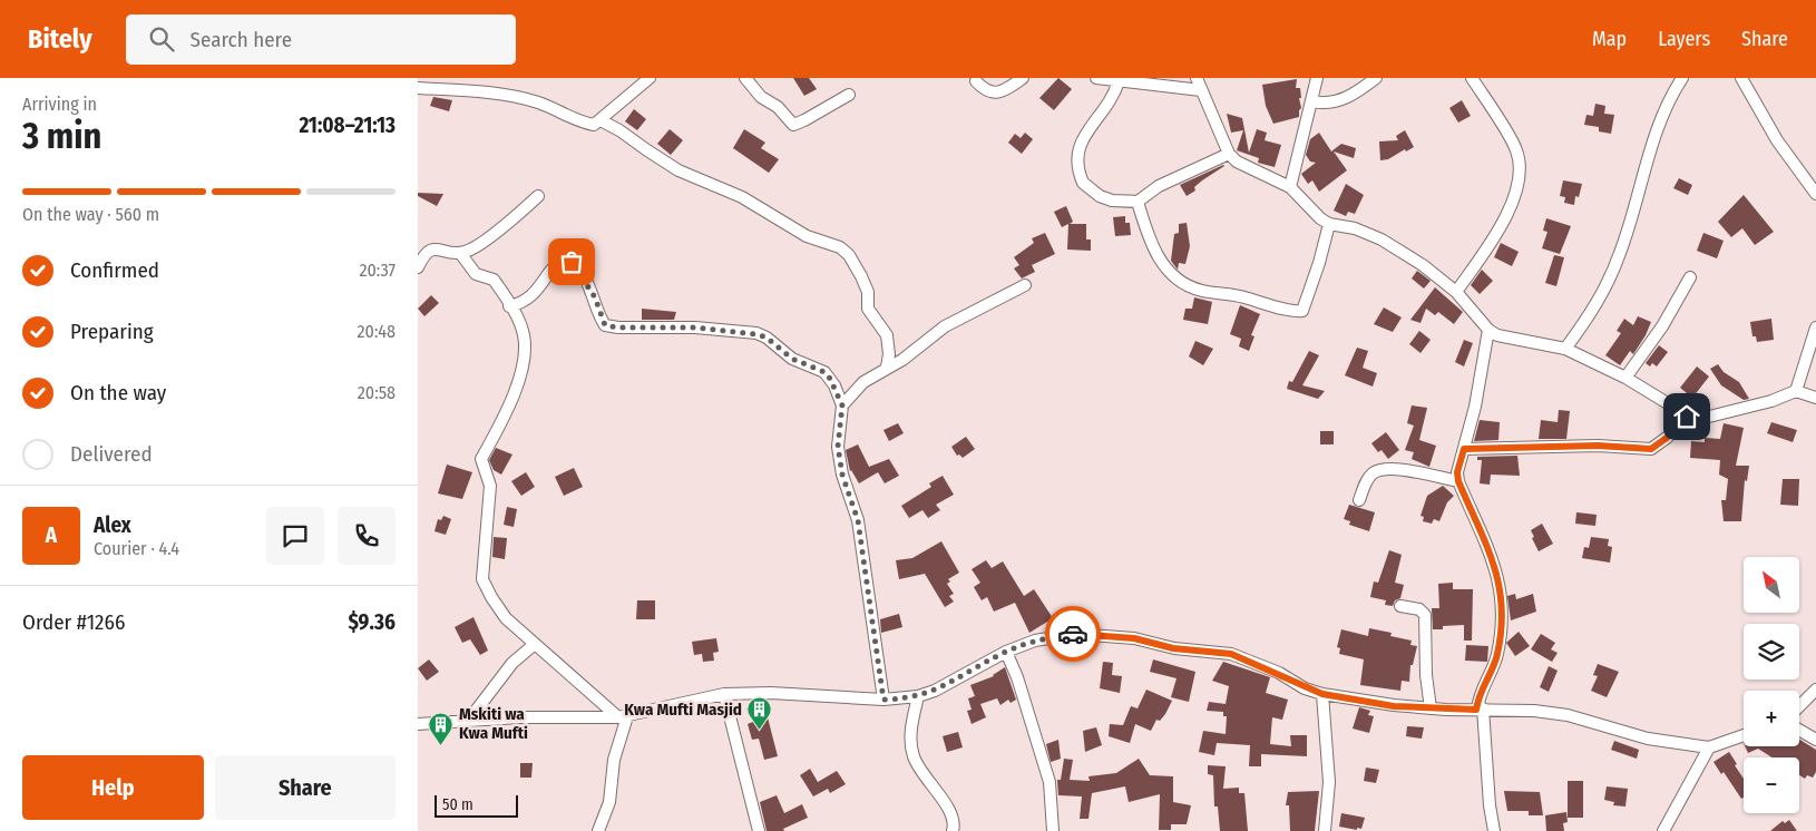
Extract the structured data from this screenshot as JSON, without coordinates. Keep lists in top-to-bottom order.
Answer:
{
  "places": {
    "building": ["Kwa Mufti Masjid", "Mskiti wa Kwa Mufti"]
  },
  "scale_bar": "50 m",
  "north": "top left",
  "page": {
    "header": "Bitely",
    "search": "Search here",
    "nav": ["Map", "Layers", "Share"],
    "heading": ["3 min", "Arriving in", "21:08–21:13"],
    "panel": [
      "Alex",
      "Courier · 4.4",
      "Order #1266",
      "$9.36"
    ],
    "bar": "On the way · 560 m",
    "list": [
      ["Confirmed", "20:37"],
      ["Preparing", "20:48"],
      ["On the way", "20:58"],
      "Delivered"
    ],
    "round": "A",
    "map_buttons": ["+", "−"],
    "buttons": ["Help", "Share"],
    "scale": "50 m"
  }
}
